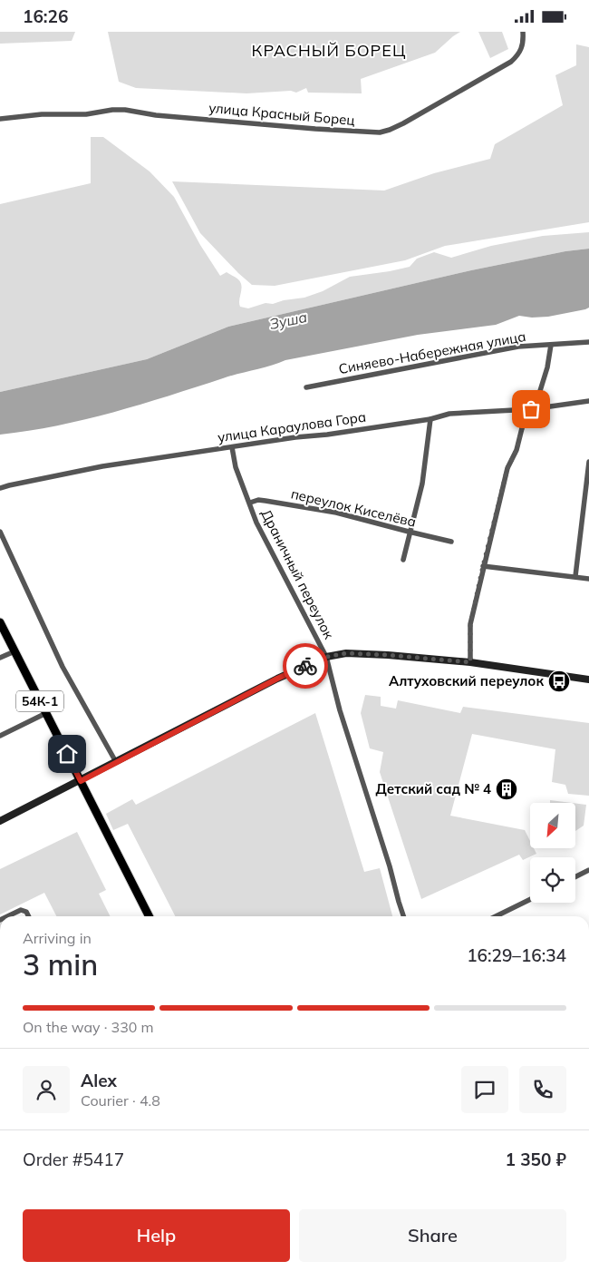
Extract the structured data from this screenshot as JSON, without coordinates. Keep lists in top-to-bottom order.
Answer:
{
  "streets": {
    "main road": ["54К-1"],
    "street": [
      "улица Красный Борец",
      "Синяево-Набережная улица",
      "улица Караулова Гора",
      "переулок Киселёва",
      "Драничный переулок"
    ]
  },
  "crossings": [
    ["улица Караулова Гора", "Драничный переулок"],
    ["переулок Киселёва", "Драничный переулок"]
  ],
  "districts": ["КРАСНЫЙ БОРЕЦ"],
  "water": ["Зуша"],
  "places": {
    "bus stop": ["Алтуховский переулок"],
    "building": ["Детский сад № 4"]
  },
  "north": "bottom left",
  "page": {
    "status": "16:26",
    "heading": ["3 min", "Arriving in", "16:29–16:34"],
    "panel": [
      "Alex",
      "Courier · 4.8",
      "Order #5417",
      "1 350 ₽"
    ],
    "bar": "On the way · 330 m",
    "buttons": ["Help", "Share"]
  }
}
